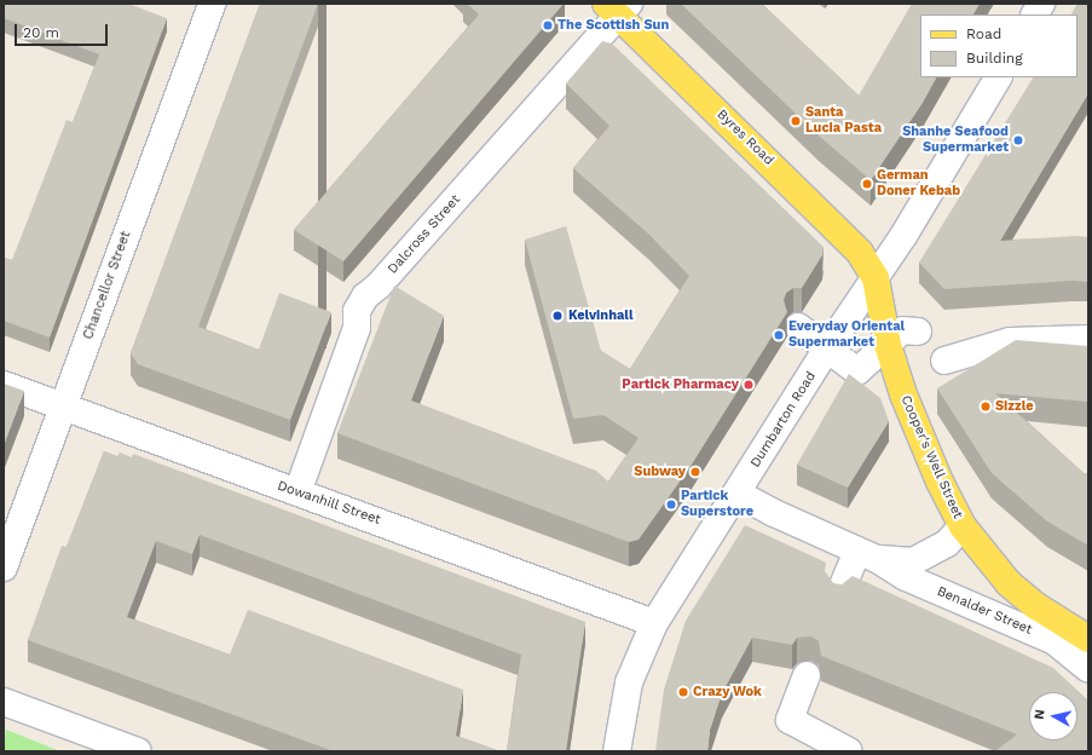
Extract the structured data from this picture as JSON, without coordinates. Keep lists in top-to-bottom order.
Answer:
{
  "streets": {
    "main road": ["Byres Road", "Cooper's Well Street"],
    "street": [
      "Dalcross Street",
      "Chancellor Street",
      "Dumbarton Road",
      "Dowanhill Street",
      "Benalder Street"
    ]
  },
  "crossings": [
    ["Byres Road", "Dalcross Street"],
    ["Byres Road", "Dumbarton Road"],
    ["Byres Road", "Cooper's Well Street"],
    ["Dalcross Street", "Dowanhill Street"],
    ["Chancellor Street", "Dowanhill Street"],
    ["Dumbarton Road", "Cooper's Well Street"],
    ["Dumbarton Road", "Dowanhill Street"],
    ["Dumbarton Road", "Benalder Street"],
    ["Cooper's Well Street", "Benalder Street"]
  ],
  "places": [
    "The Scottish Sun",
    "Santa Lucia Pasta",
    "Shanhe Seafood Supermarket",
    "German Doner Kebab",
    "Kelvinhall",
    "Everyday Oriental Supermarket",
    "Partick Pharmacy",
    "Sizzle",
    "Subway",
    "Partick Superstore",
    "Crazy Wok"
  ],
  "legend": ["Road", "Building"],
  "scale_bar": "20 m",
  "north": "left"
}
